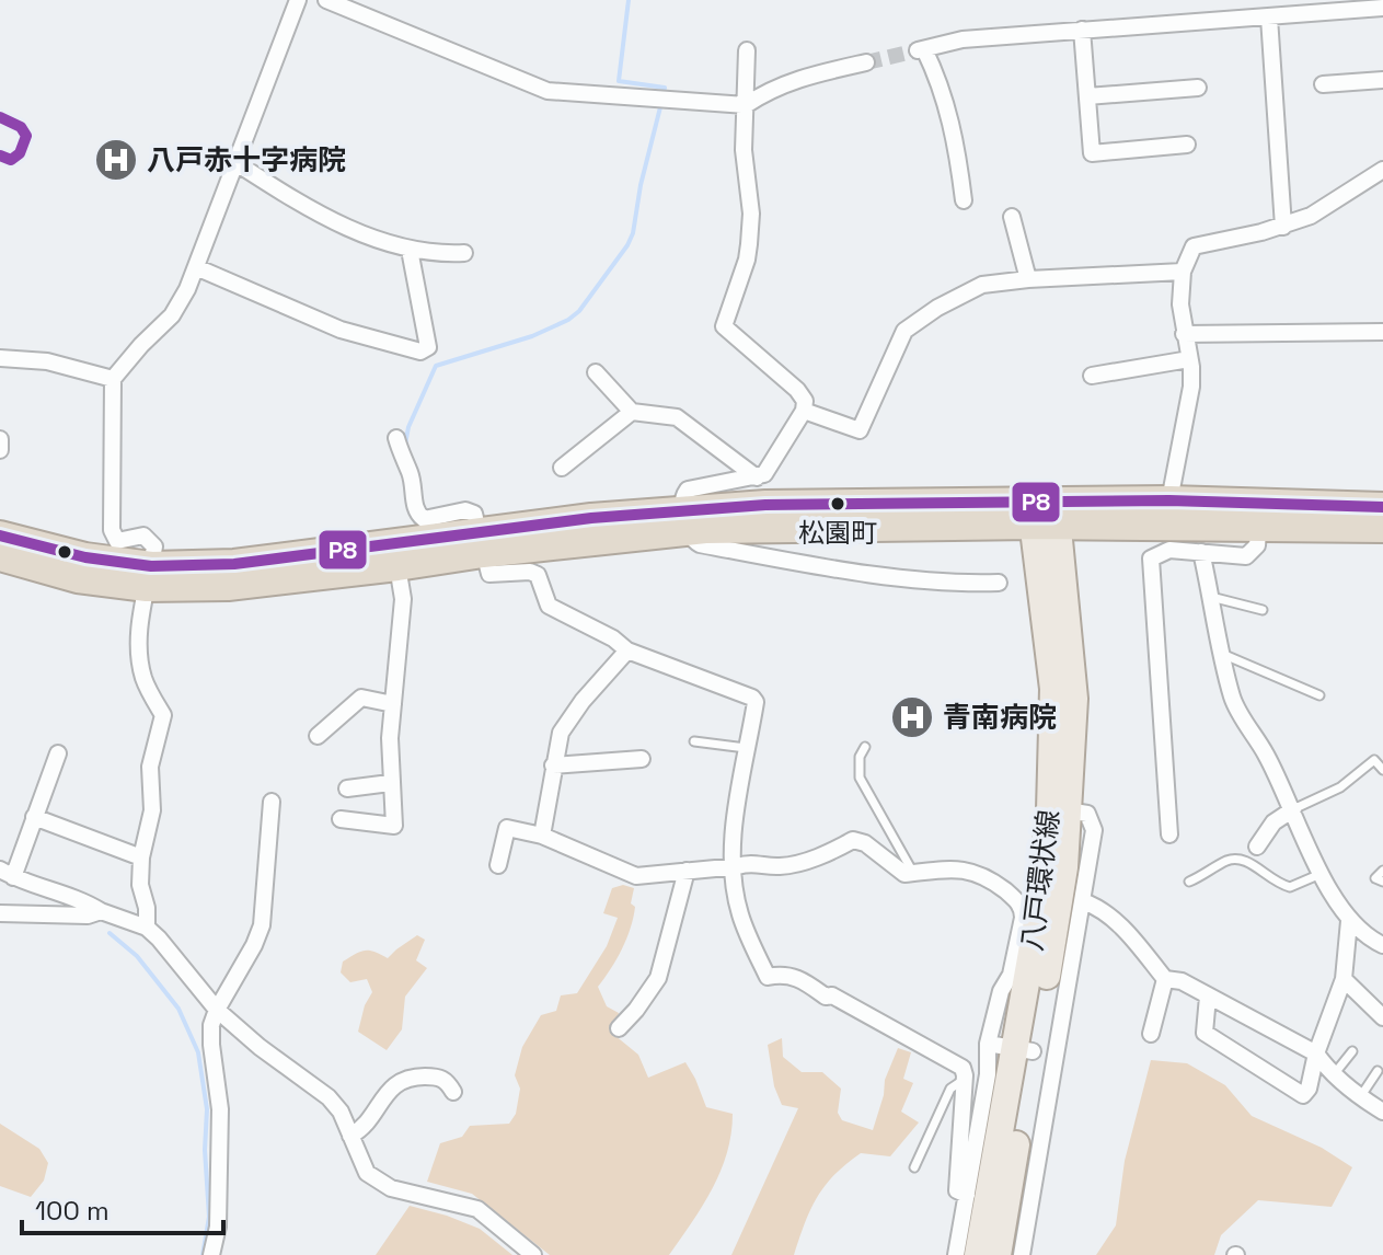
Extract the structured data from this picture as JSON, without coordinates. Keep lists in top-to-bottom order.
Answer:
{
  "streets": {
    "main road": ["八戸環状線"]
  },
  "places": {
    "hospital": ["八戸赤十字病院", "青南病院"],
    "other": ["松園町"]
  },
  "lines": ["transit line P8"],
  "scale_bar": "100 m"
}
